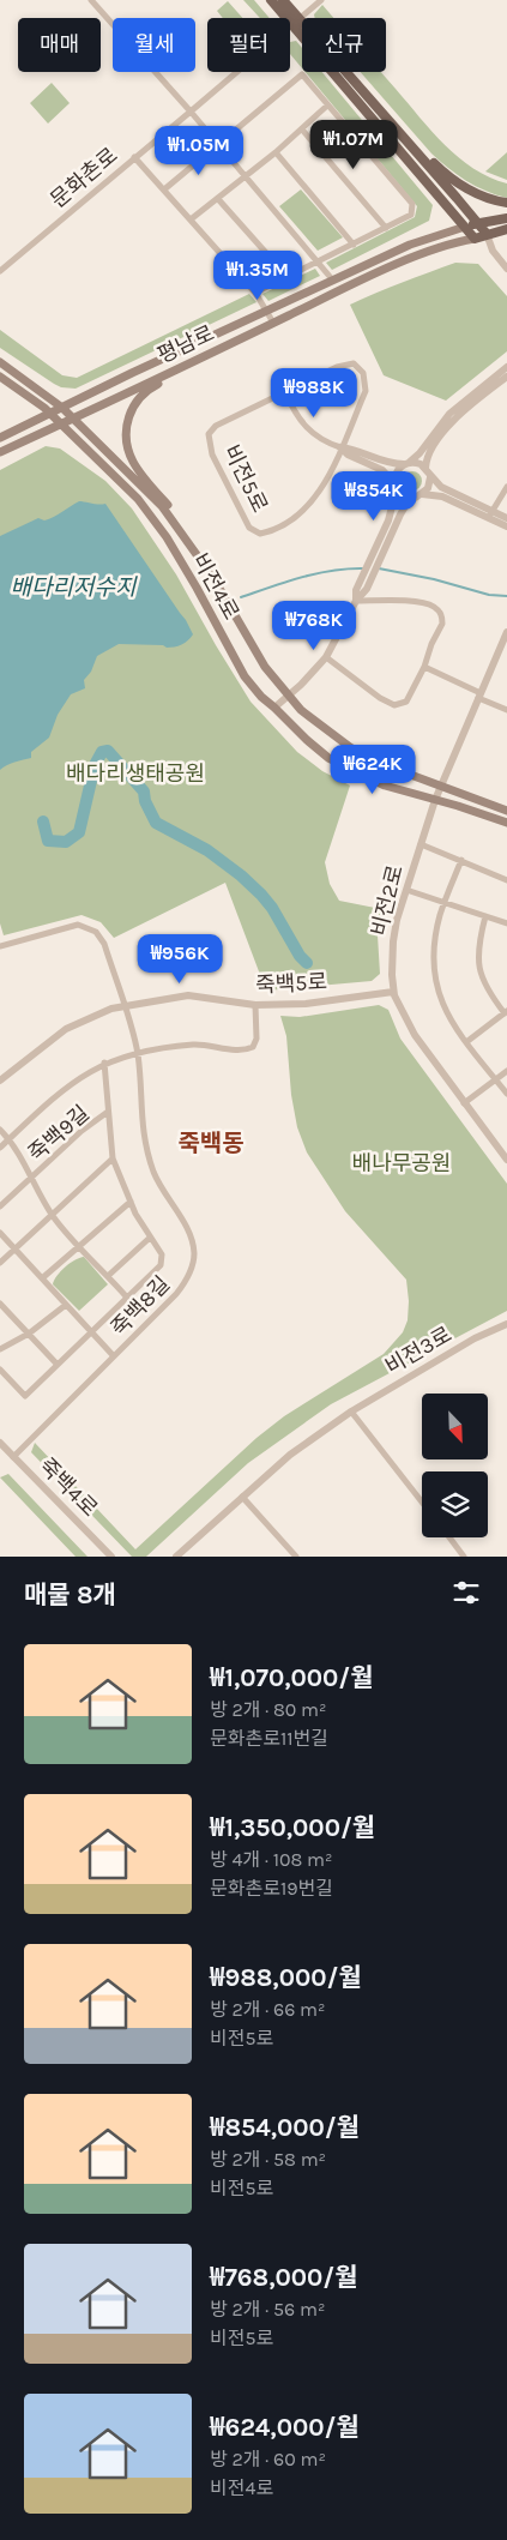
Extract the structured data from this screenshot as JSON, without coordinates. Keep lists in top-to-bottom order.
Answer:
{
  "streets": {
    "main road": ["평남로", "비전4로"],
    "street": [
      "문화촌로",
      "비전5로",
      "비전2로",
      "죽백5로",
      "죽백9길",
      "죽백8길",
      "비전3로",
      "죽백4로"
    ]
  },
  "crossings": [
    ["평남로", "비전4로"],
    ["비전4로", "비전2로"],
    ["비전2로", "죽백5로"],
    ["죽백5로", "죽백9길"],
    ["죽백5로", "죽백8길"],
    ["죽백9길", "죽백8길"],
    ["죽백8길", "죽백4로"]
  ],
  "districts": ["죽백동"],
  "water": ["배다리저수지"],
  "parks": ["배다리생태공원", "배나무공원"],
  "north": "bottom right",
  "page": {
    "chip": [
      "매매",
      "월세",
      "필터",
      "신규"
    ],
    "price": [
      "₩1.07M",
      "₩1.05M",
      "₩1.35M",
      "₩988K",
      "₩854K",
      "₩768K",
      "₩624K",
      "₩956K"
    ],
    "heading": "매물 8개",
    "list": [
      {
        "name": "₩1,070,000/월",
        "note": "방 2개 · 80 m² · 문화촌로11번길"
      },
      {
        "name": "₩1,350,000/월",
        "note": "방 4개 · 108 m² · 문화촌로19번길"
      },
      {
        "name": "₩988,000/월",
        "note": "방 2개 · 66 m² · 비전5로"
      },
      {
        "name": "₩854,000/월",
        "note": "방 2개 · 58 m² · 비전5로"
      },
      {
        "name": "₩768,000/월",
        "note": "방 2개 · 56 m² · 비전5로"
      },
      {
        "name": "₩624,000/월",
        "note": "방 2개 · 60 m² · 비전4로"
      }
    ]
  }
}
